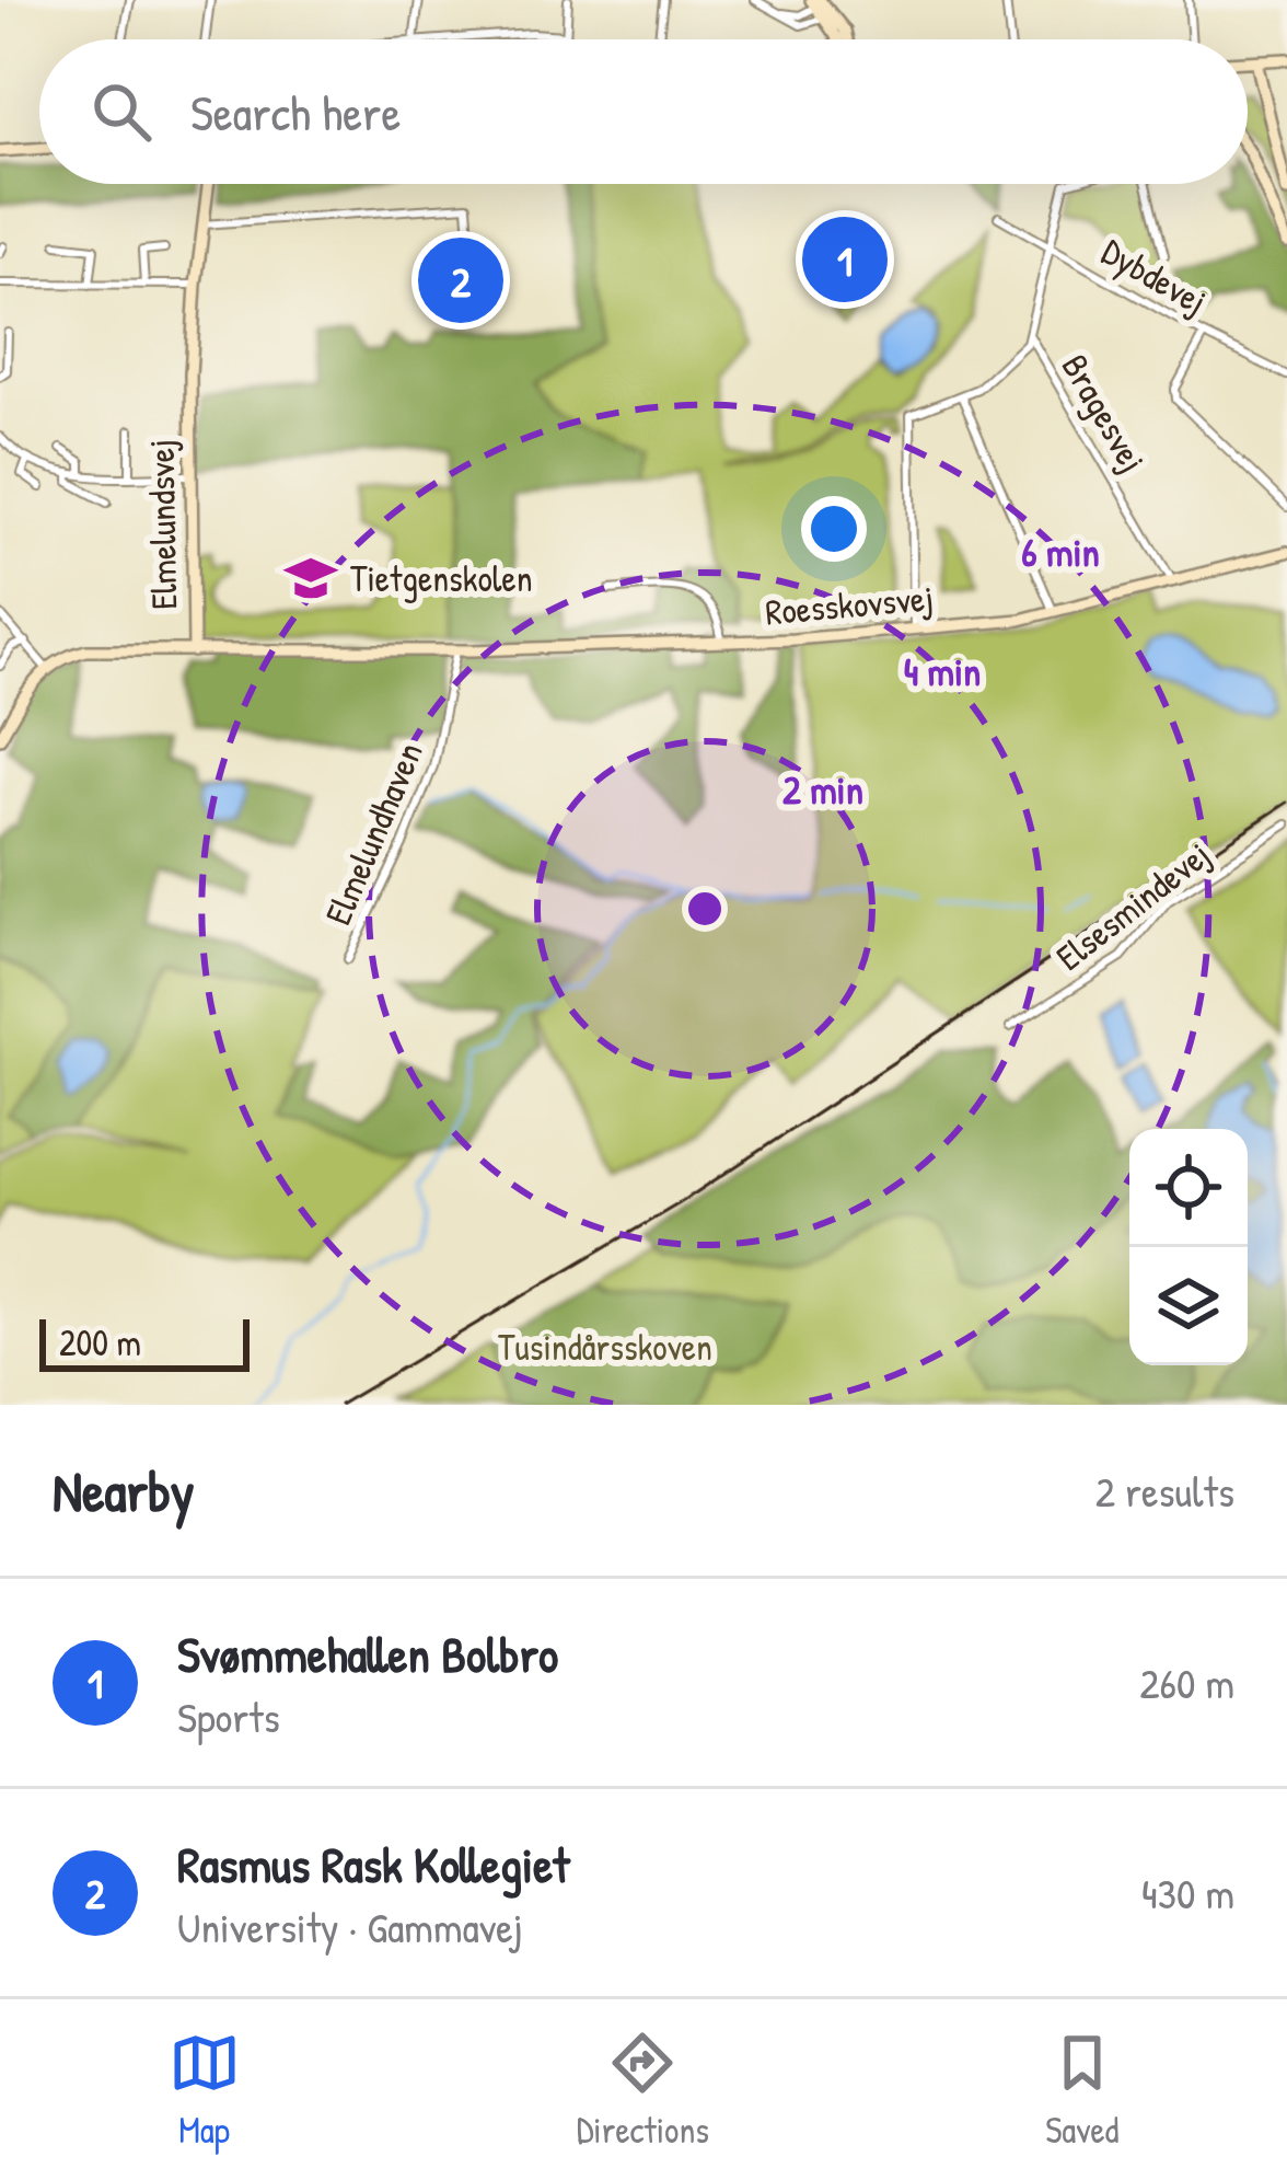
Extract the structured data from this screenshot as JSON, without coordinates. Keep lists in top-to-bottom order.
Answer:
{
  "streets": {
    "street": [
      "Dybdevej",
      "Bragesvej",
      "Elmelundsvej",
      "Roesskovsvej",
      "Elmelundhaven",
      "Elsesmindevej"
    ]
  },
  "crossings": [
    ["Bragesvej", "Roesskovsvej"],
    ["Elmelundsvej", "Roesskovsvej"],
    ["Roesskovsvej", "Elmelundhaven"]
  ],
  "parks": ["Tusindårsskoven"],
  "places": {
    "school or university": ["Tietgenskolen"]
  },
  "scale_bar": "200 m",
  "page": {
    "search": "Search here",
    "pins": ["1", "2"],
    "scale": "200 m",
    "heading": ["Nearby", "2 results"],
    "list": [
      {
        "mark": "1",
        "name": "Svømmehallen Bolbro",
        "note": "Sports",
        "value": "260 m"
      },
      {
        "mark": "2",
        "name": "Rasmus Rask Kollegiet",
        "note": "University · Gammavej",
        "value": "430 m"
      }
    ],
    "nav": ["Map", "Directions", "Saved"]
  },
  "rings": ["6 min", "4 min", "2 min"]
}
